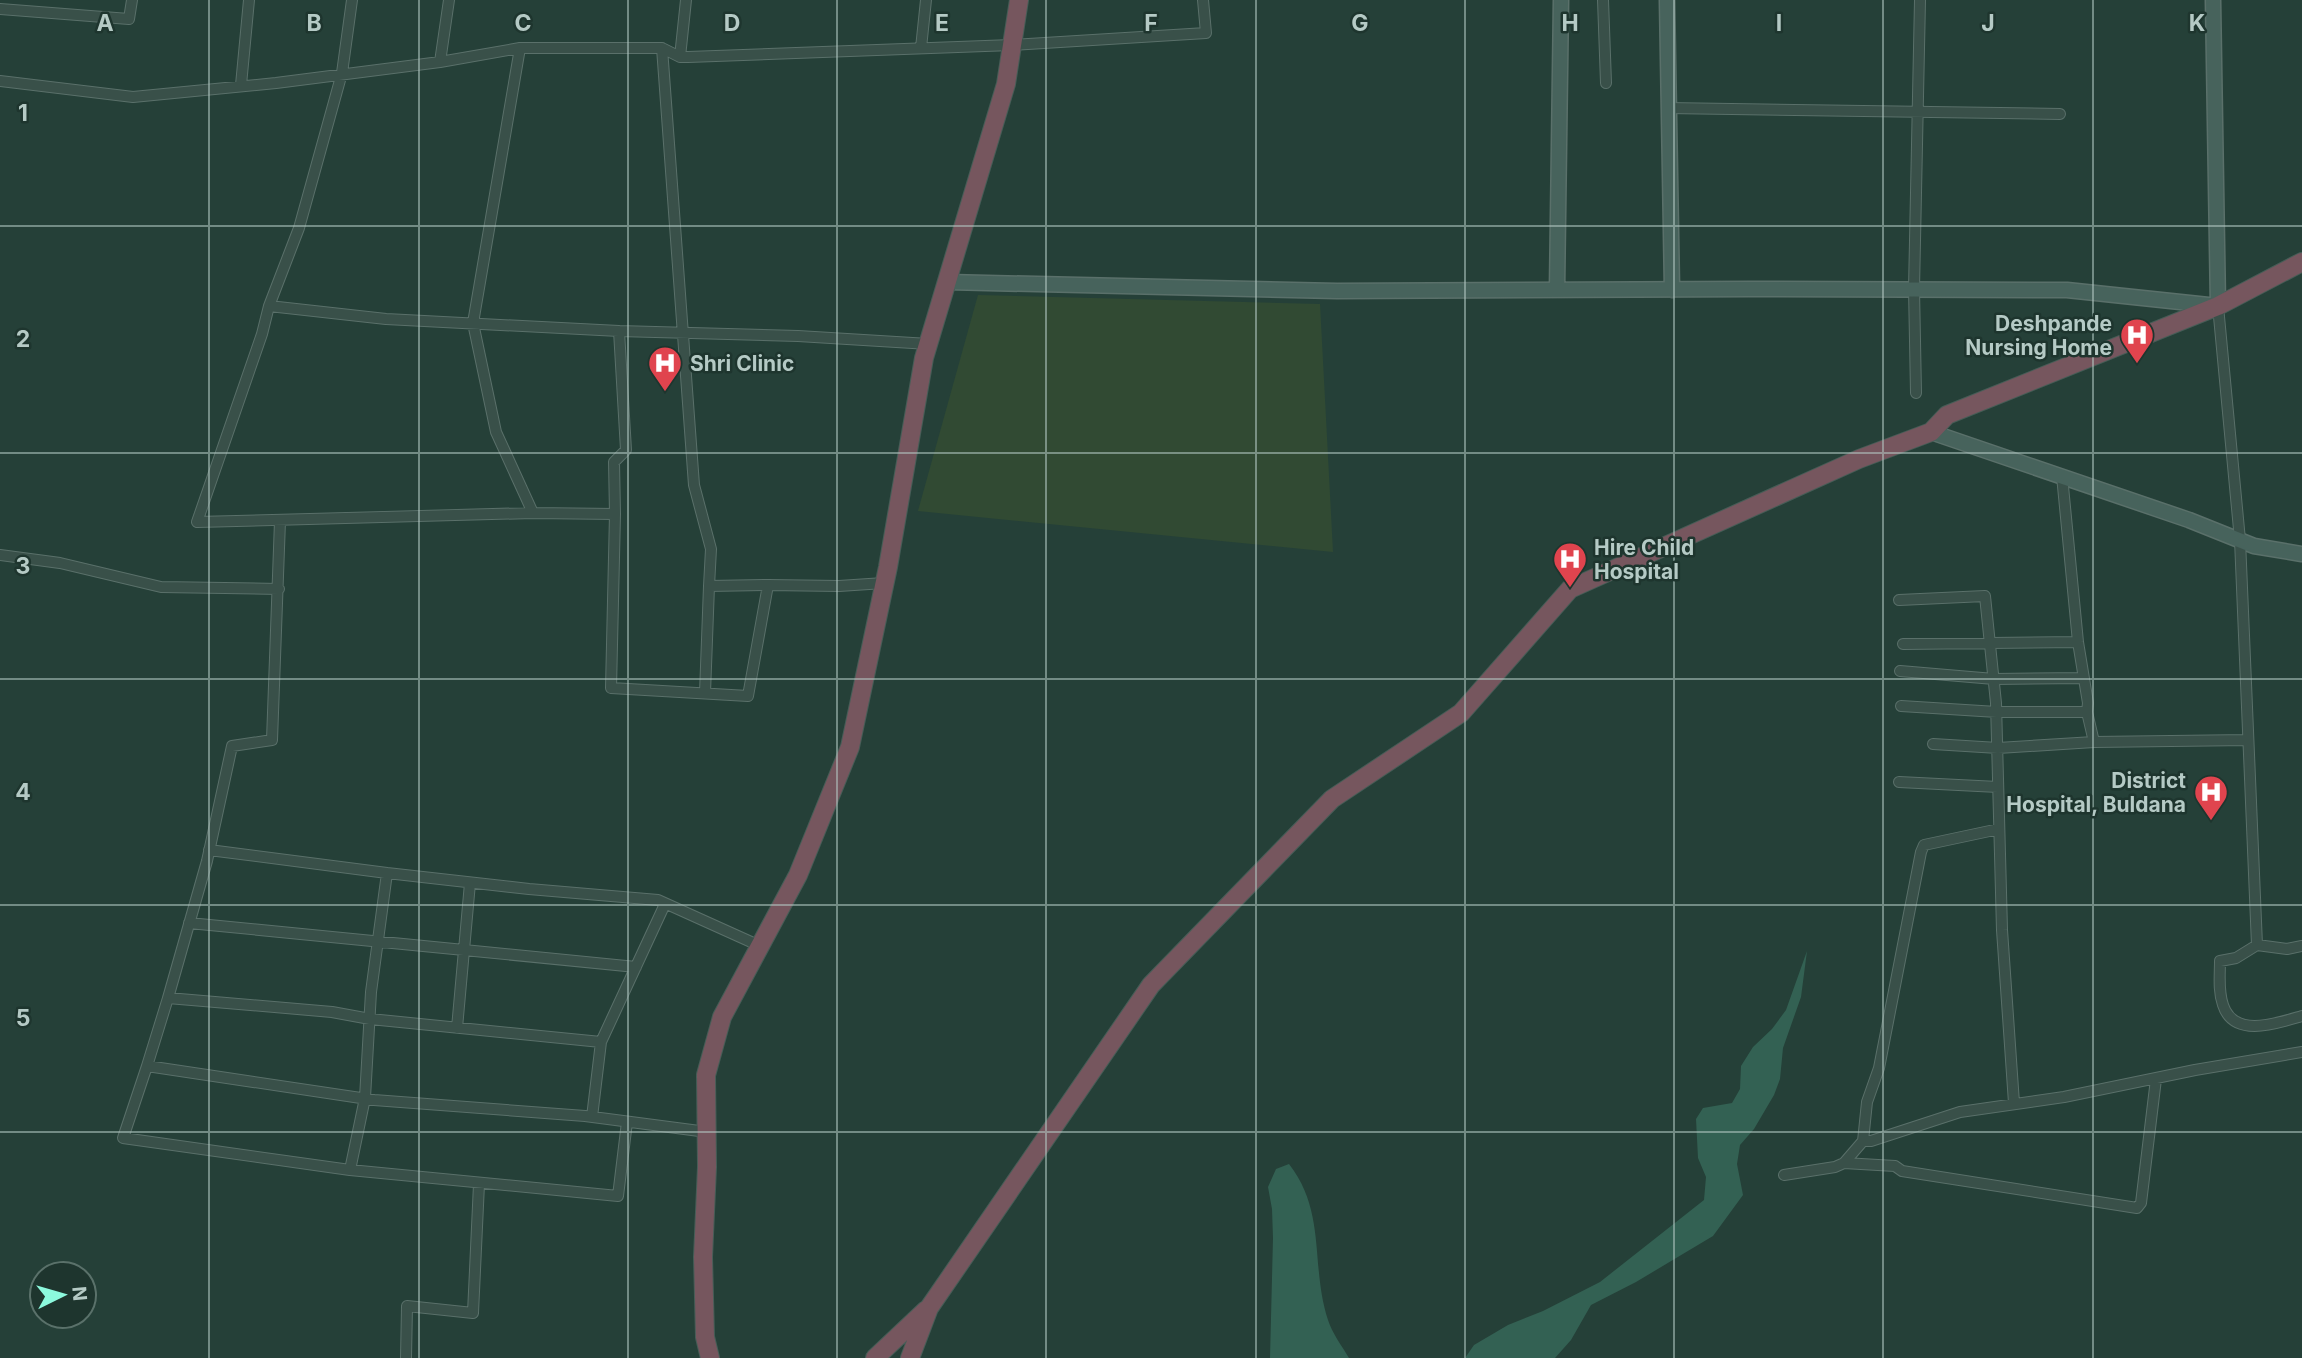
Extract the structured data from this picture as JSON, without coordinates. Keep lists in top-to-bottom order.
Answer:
{
  "places": {
    "hospital": [
      "Deshpande Nursing Home",
      "Shri Clinic",
      "Hire Child Hospital",
      "District Hospital, Buldana"
    ]
  },
  "north": "right",
  "grid": {
    "columns": [
      "A",
      "B",
      "C",
      "D",
      "E",
      "F",
      "G",
      "H",
      "I",
      "J",
      "K"
    ],
    "rows": [
      "1",
      "2",
      "3",
      "4",
      "5"
    ]
  }
}
